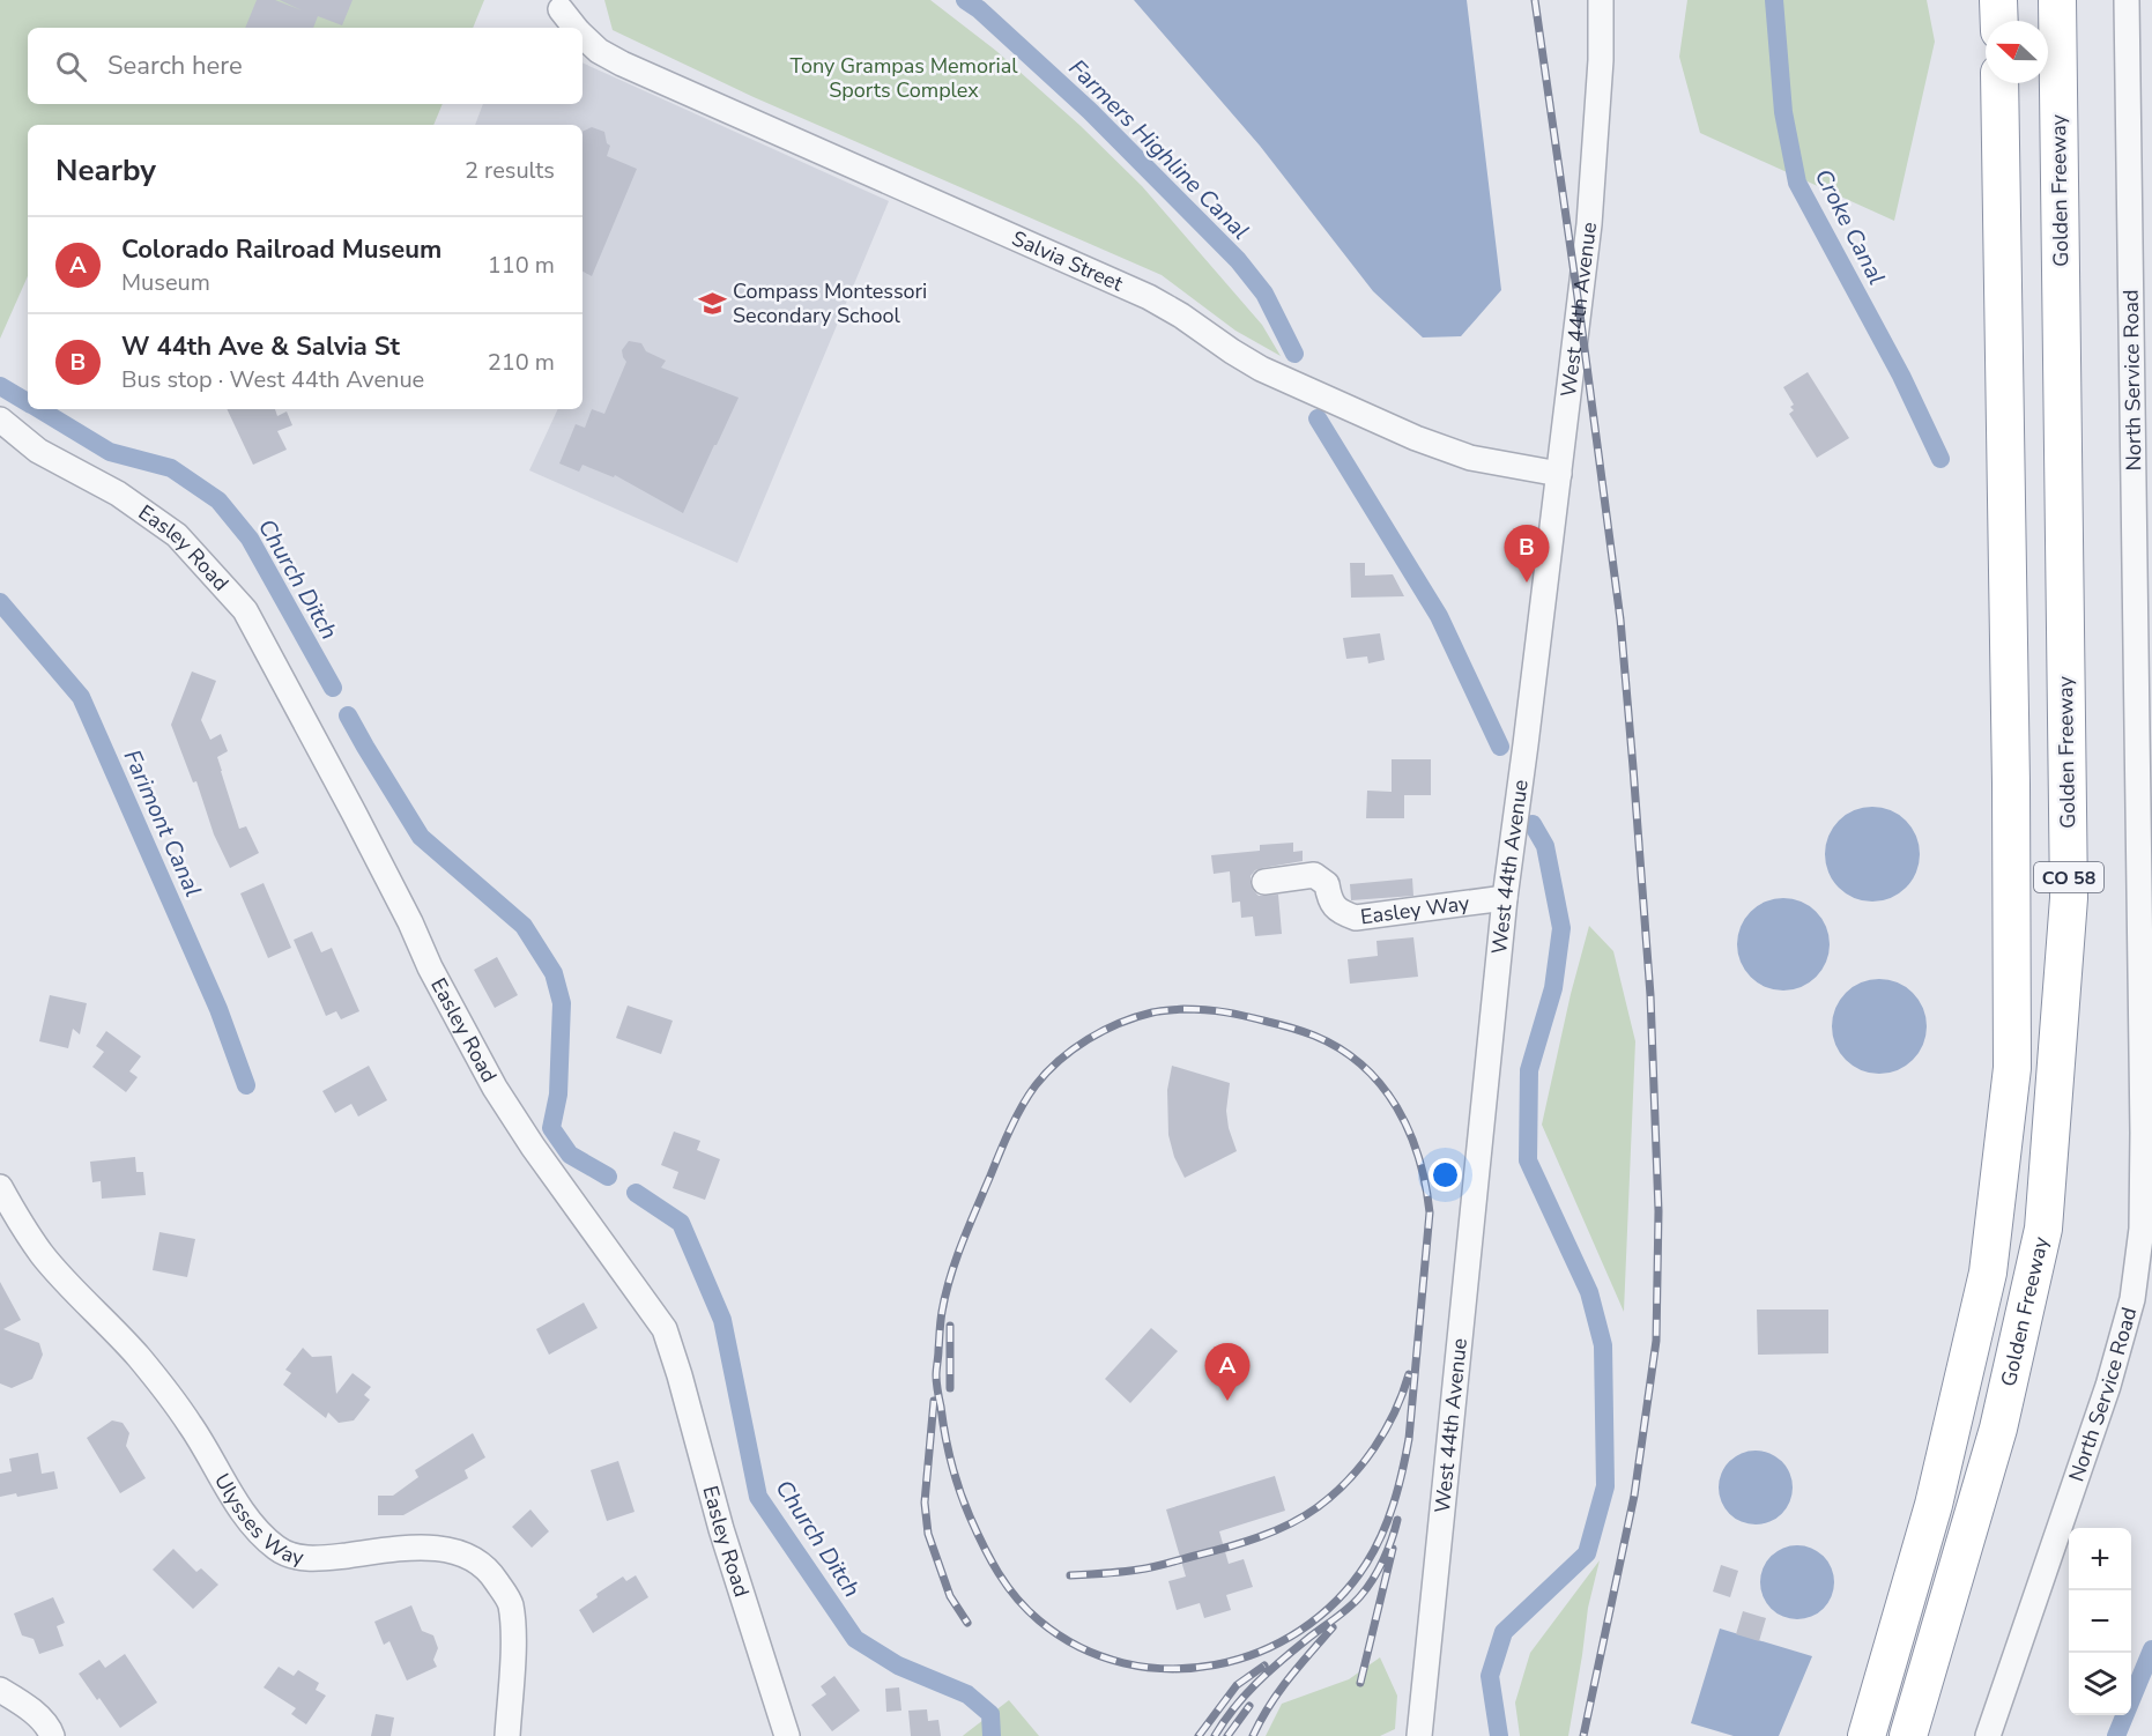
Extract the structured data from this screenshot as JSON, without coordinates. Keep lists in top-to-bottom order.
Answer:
{
  "streets": {
    "highway": ["Golden Freeway", "CO 58"],
    "street": [
      "Salvia Street",
      "West 44th Avenue",
      "North Service Road",
      "Easley Road",
      "Easley Way",
      "Ulysses Way"
    ]
  },
  "crossings": [
    ["Salvia Street", "West 44th Avenue"],
    ["West 44th Avenue", "Easley Way"]
  ],
  "water": [
    "Farmers Highline Canal",
    "Croke Canal",
    "Church Ditch",
    "Farimont Canal"
  ],
  "parks": ["Tony Grampas Memorial Sports Complex"],
  "places": {
    "school or university": ["Compass Montessori Secondary School"]
  },
  "north": "left",
  "page": {
    "search": "Search here",
    "heading": ["Nearby", "2 results"],
    "list": [
      {
        "mark": "A",
        "name": "Colorado Railroad Museum",
        "note": "Museum",
        "value": "110 m"
      },
      {
        "mark": "B",
        "name": "W 44th Ave & Salvia St",
        "note": "Bus stop · West 44th Avenue",
        "value": "210 m"
      }
    ],
    "pins": ["B", "A"],
    "map_buttons": ["+", "−"]
  }
}
